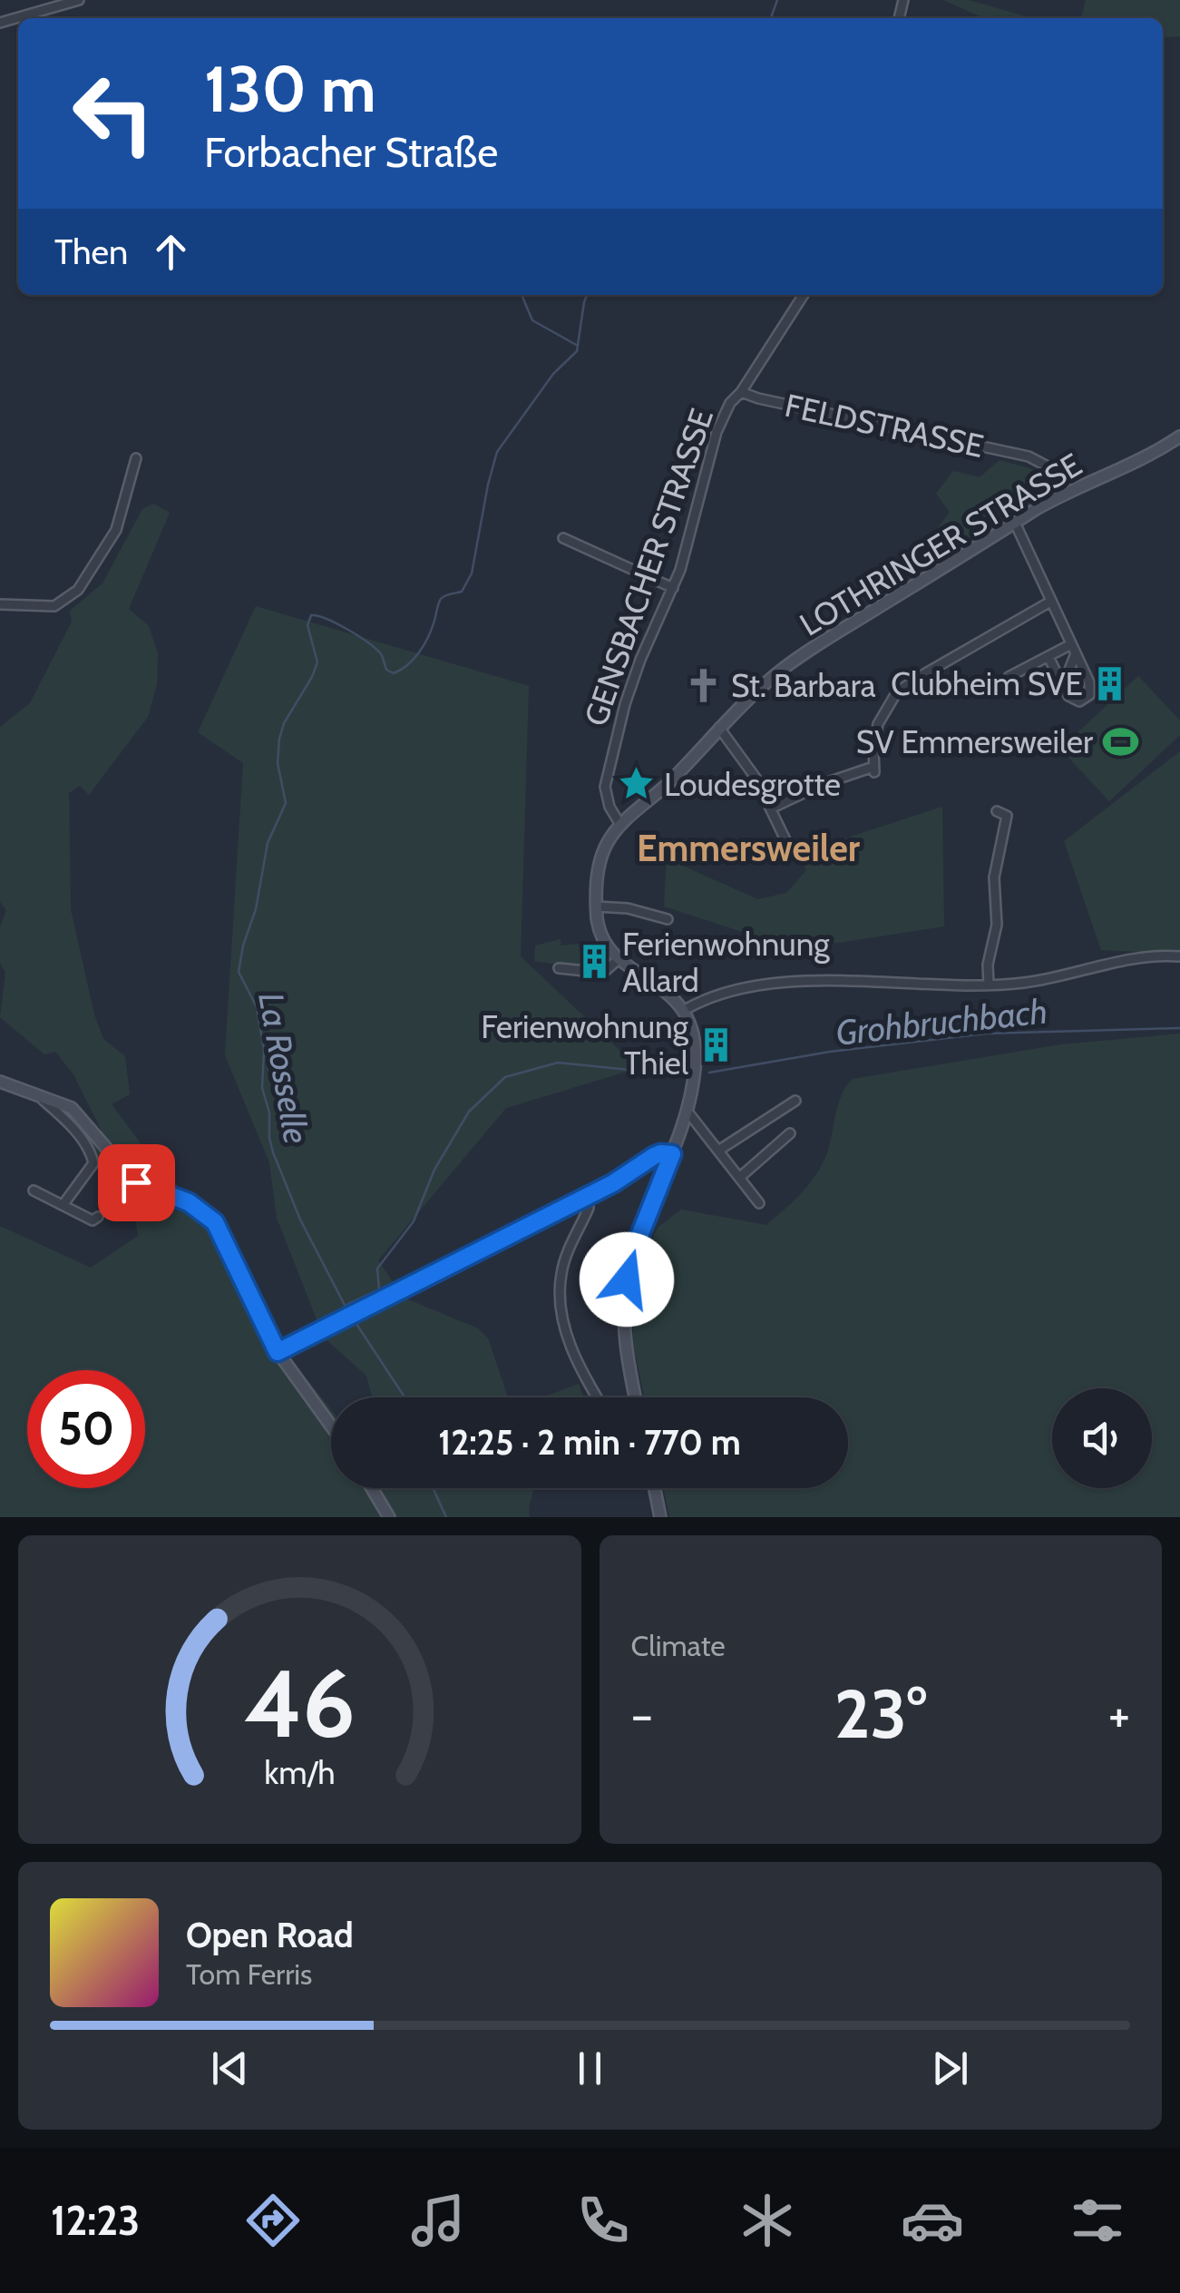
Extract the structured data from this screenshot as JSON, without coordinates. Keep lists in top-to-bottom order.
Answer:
{
  "streets": {
    "main road": ["LOTHRINGER STRASSE"],
    "street": ["FELDSTRASSE", "GENSBACHER STRASSE"]
  },
  "crossings": [
    ["FELDSTRASSE", "LOTHRINGER STRASSE"],
    ["FELDSTRASSE", "GENSBACHER STRASSE"],
    ["LOTHRINGER STRASSE", "GENSBACHER STRASSE"]
  ],
  "districts": ["Emmersweiler"],
  "water": ["Grohbruchbach", "La Rosselle"],
  "places": {
    "building": ["Clubheim SVE", "Ferienwohnung Allard", "Ferienwohnung Thiel"],
    "church": ["St. Barbara"],
    "sports": ["SV Emmersweiler"],
    "place": ["Loudesgrotte"]
  },
  "page": {
    "turn": ["130 m", "Forbacher Straße"],
    "then": "Then",
    "limit": "50",
    "trip": "12:25 · 2 min · 770 m",
    "tile": "Climate",
    "heat": ["−", "23°", "+"],
    "song": ["Open Road", "Tom Ferris"],
    "tabs": "12:23",
    "gauge": ["46", "km/h"]
  }
}
